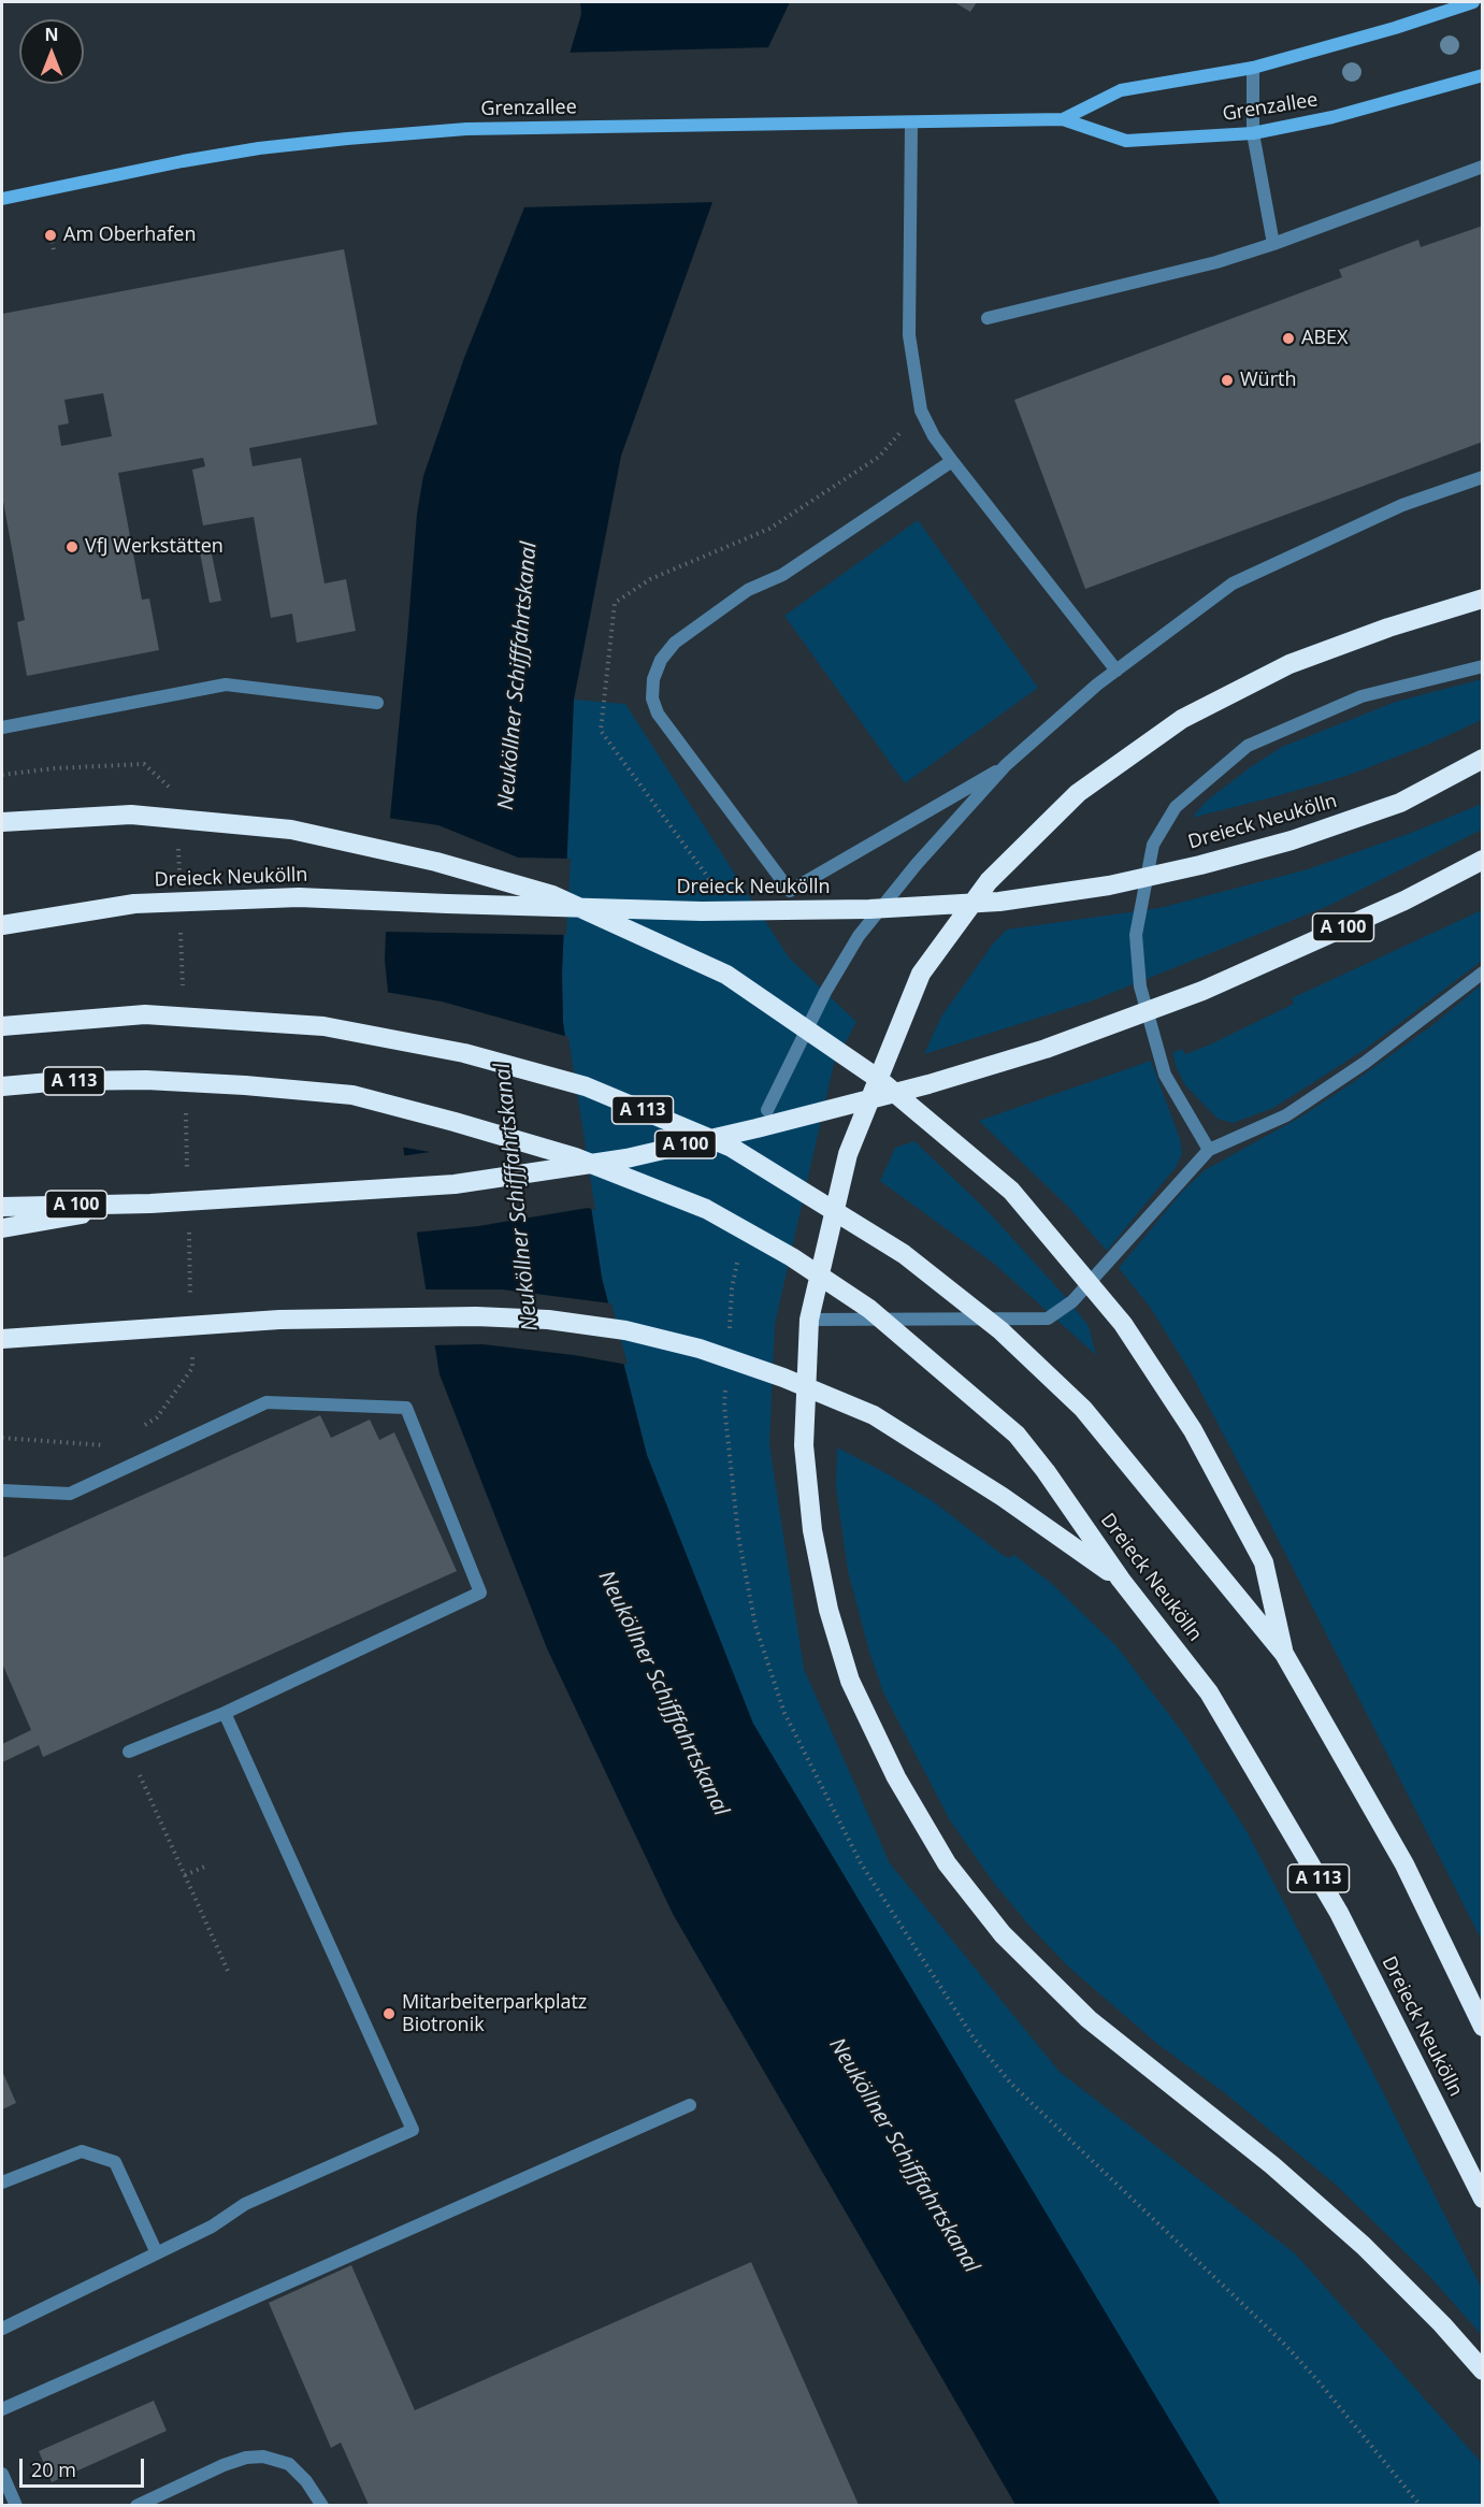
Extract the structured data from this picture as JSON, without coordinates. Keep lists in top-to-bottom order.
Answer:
{
  "streets": {
    "highway": ["Dreieck Neukölln", "A 100", "A 113"],
    "main road": ["Grenzallee"]
  },
  "water": ["Neuköllner Schifffahrtskanal"],
  "places": [
    "Am Oberhafen",
    "ABEX",
    "Würth",
    "VfJ Werkstätten",
    "Mitarbeiterparkplatz Biotronik"
  ],
  "scale_bar": "20 m",
  "north": "top"
}
